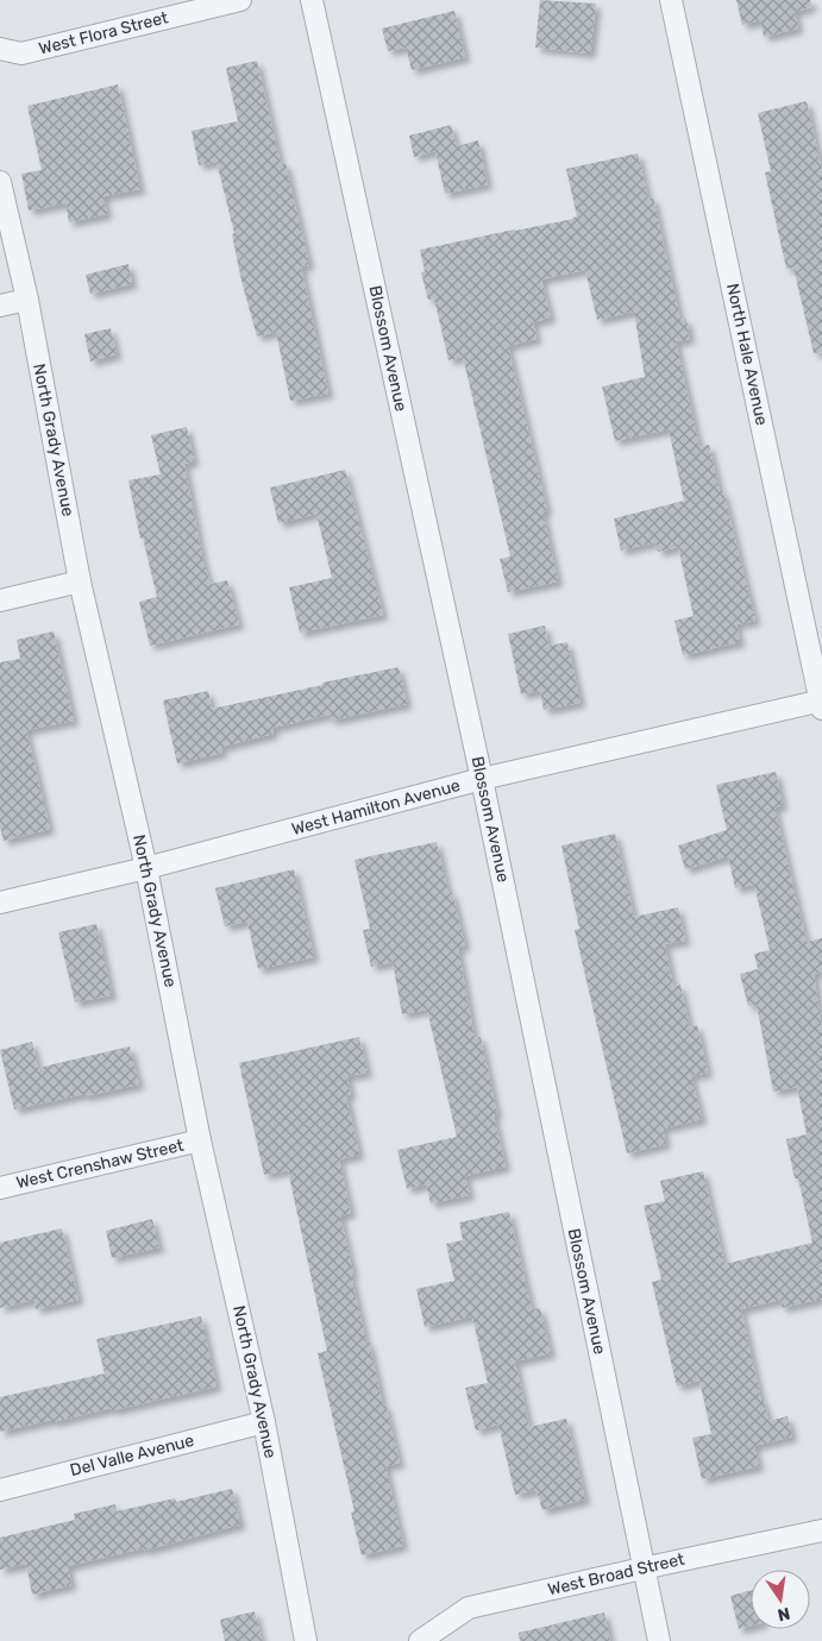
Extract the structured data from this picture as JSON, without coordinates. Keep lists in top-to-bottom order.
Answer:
{
  "streets": {
    "street": [
      "West Flora Street",
      "Blossom Avenue",
      "North Hale Avenue",
      "North Grady Avenue",
      "West Hamilton Avenue",
      "West Crenshaw Street",
      "Del Valle Avenue",
      "West Broad Street"
    ]
  },
  "crossings": [
    ["Blossom Avenue", "West Hamilton Avenue"],
    ["Blossom Avenue", "West Broad Street"],
    ["North Hale Avenue", "West Hamilton Avenue"],
    ["North Grady Avenue", "West Hamilton Avenue"],
    ["North Grady Avenue", "West Crenshaw Street"],
    ["North Grady Avenue", "Del Valle Avenue"]
  ],
  "north": "bottom"
}
